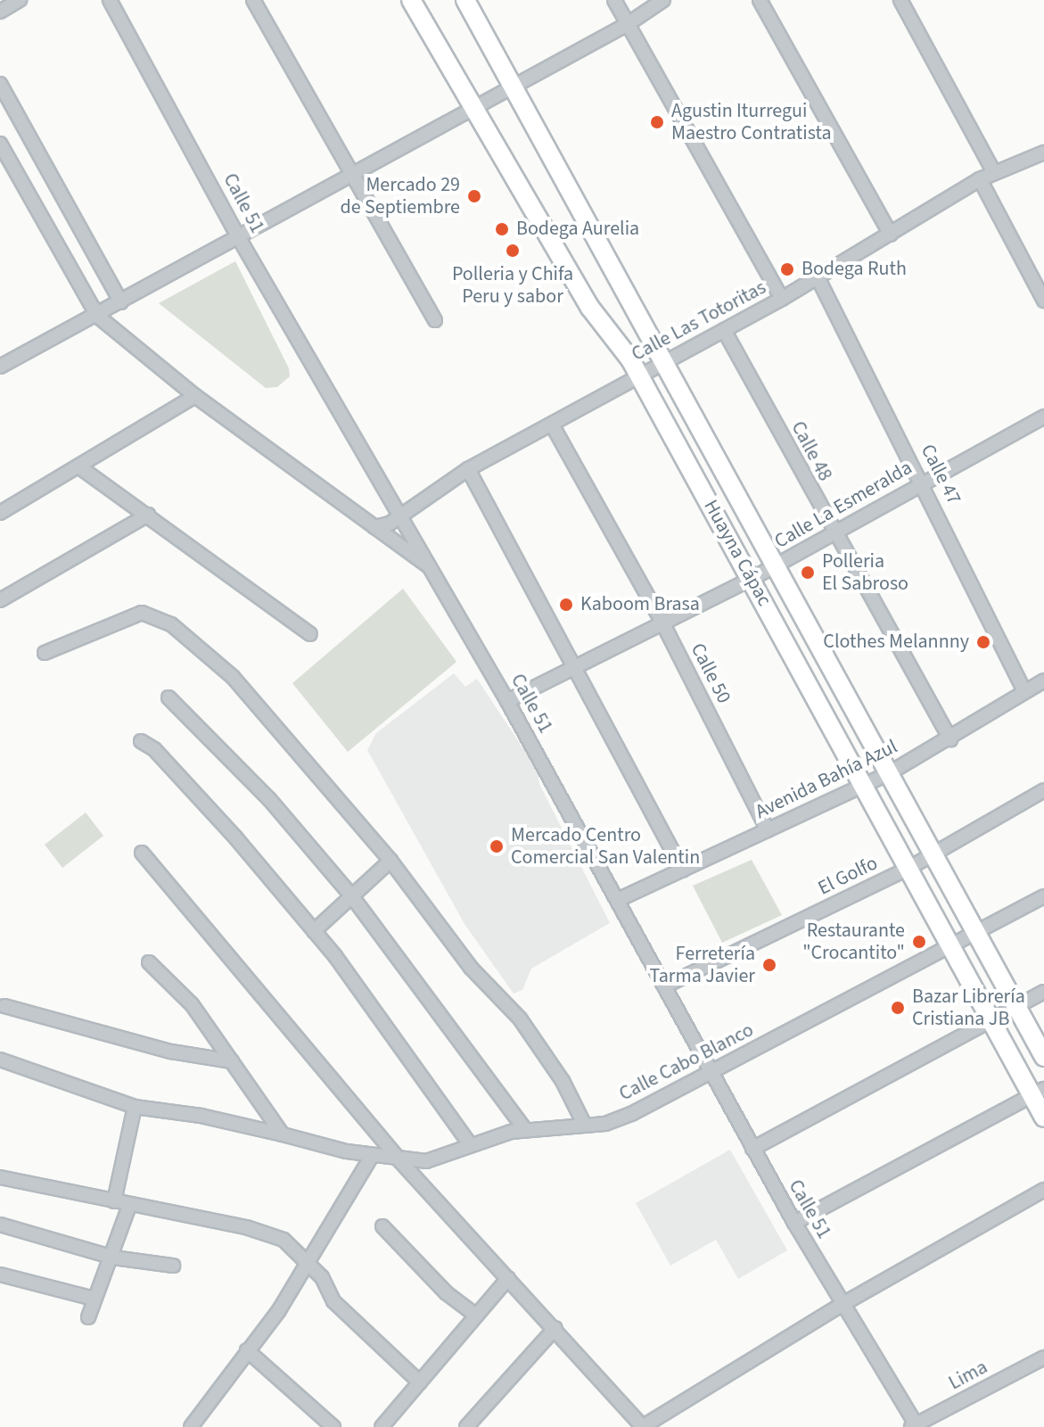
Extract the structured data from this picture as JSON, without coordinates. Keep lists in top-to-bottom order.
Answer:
{
  "streets": {
    "main road": ["Huayna Cápac"],
    "street": [
      "Calle 51",
      "Calle Las Totoritas",
      "Calle 48",
      "Calle 47",
      "Calle La Esmeralda",
      "Calle 50",
      "Avenida Bahía Azul",
      "El Golfo",
      "Calle Cabo Blanco",
      "Lima"
    ]
  },
  "crossings": [
    ["Calle 51", "Calle Las Totoritas"],
    ["Calle 51", "Calle La Esmeralda"],
    ["Calle 51", "Avenida Bahía Azul"],
    ["Calle 51", "El Golfo"],
    ["Calle 51", "Calle Cabo Blanco"],
    ["Calle 51", "Lima"],
    ["Calle Las Totoritas", "Calle 48"],
    ["Calle Las Totoritas", "Calle 47"],
    ["Calle Las Totoritas", "Huayna Cápac"],
    ["Calle Las Totoritas", "Calle 50"],
    ["Calle 48", "Calle La Esmeralda"],
    ["Calle 48", "Avenida Bahía Azul"],
    ["Calle 47", "Calle La Esmeralda"],
    ["Calle 47", "Avenida Bahía Azul"],
    ["Calle La Esmeralda", "Huayna Cápac"],
    ["Calle La Esmeralda", "Calle 50"],
    ["Huayna Cápac", "Avenida Bahía Azul"],
    ["Huayna Cápac", "El Golfo"],
    ["Huayna Cápac", "Calle Cabo Blanco"],
    ["Calle 50", "Avenida Bahía Azul"]
  ],
  "places": [
    "Agustin Iturregui Maestro Contratista",
    "Mercado 29 de Septiembre",
    "Bodega Aurelia",
    "Polleria y Chifa Peru y sabor",
    "Bodega Ruth",
    "Polleria El Sabroso",
    "Kaboom Brasa",
    "Clothes Melannny",
    "Mercado Centro Comercial San Valentin",
    "Restaurante \"Crocantito\"",
    "Ferretería Tarma Javier",
    "Bazar Librería Cristiana JB"
  ]
}
